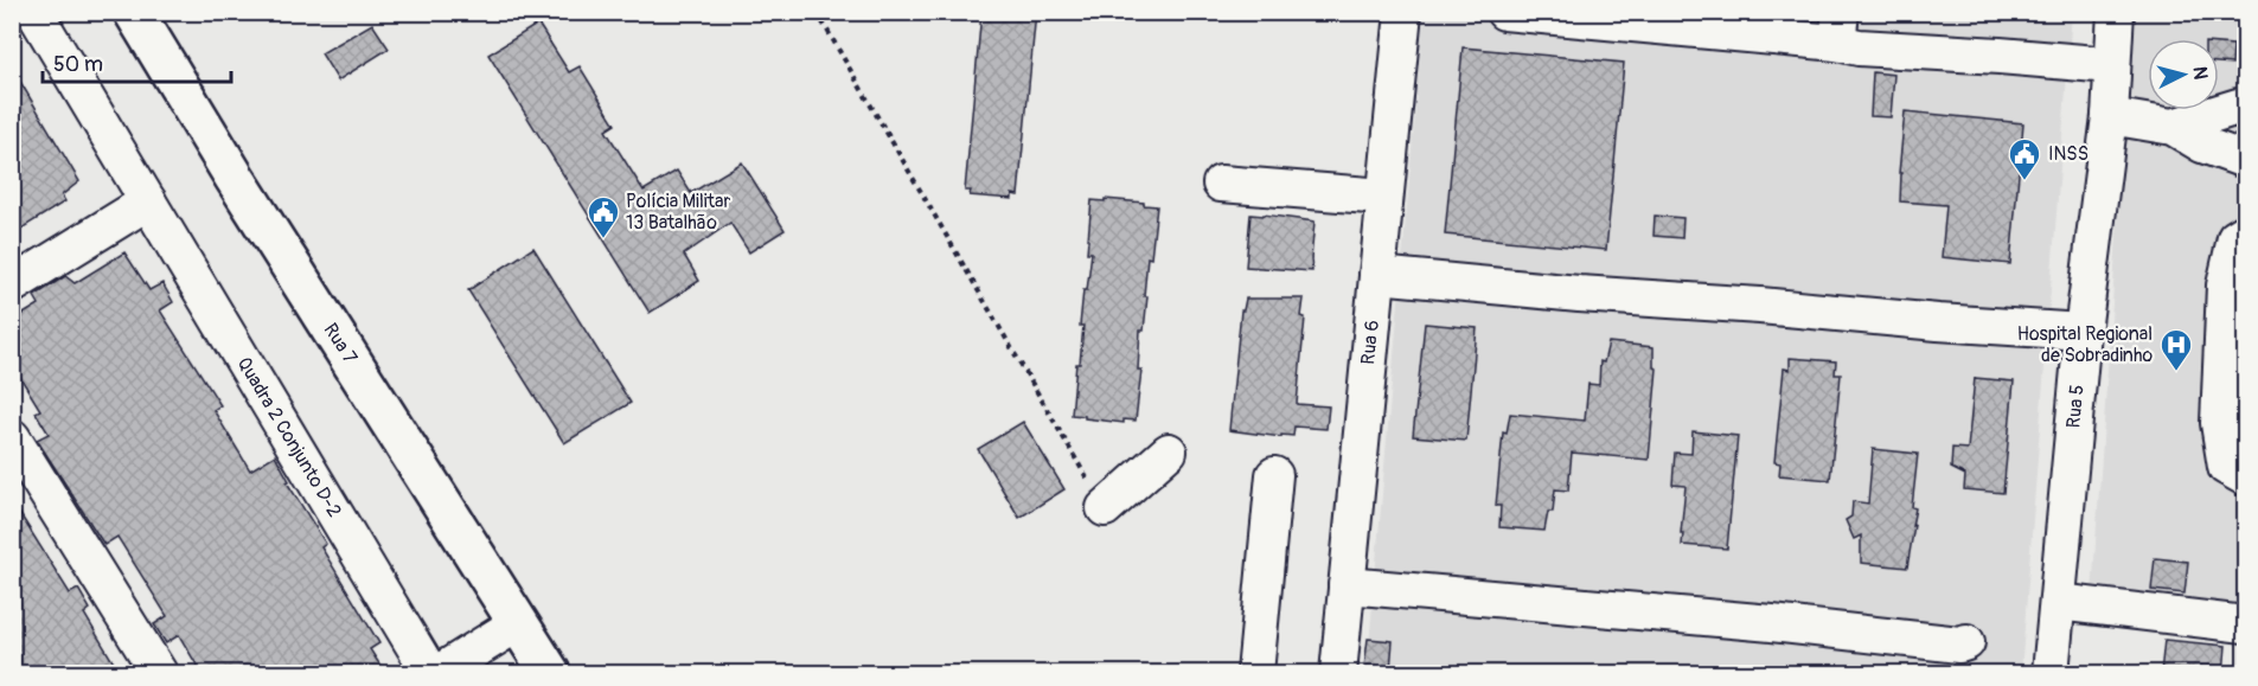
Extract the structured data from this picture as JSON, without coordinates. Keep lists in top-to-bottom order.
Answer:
{
  "streets": {
    "main road": ["Rua 7"],
    "street": ["Rua 6", "Rua 5", "Quadra 2 Conjunto D-2"]
  },
  "places": {
    "public building": ["INSS", "Polícia Militar 13 Batalhão"],
    "hospital": ["Hospital Regional de Sobradinho"]
  },
  "scale_bar": "50 m",
  "north": "right"
}
